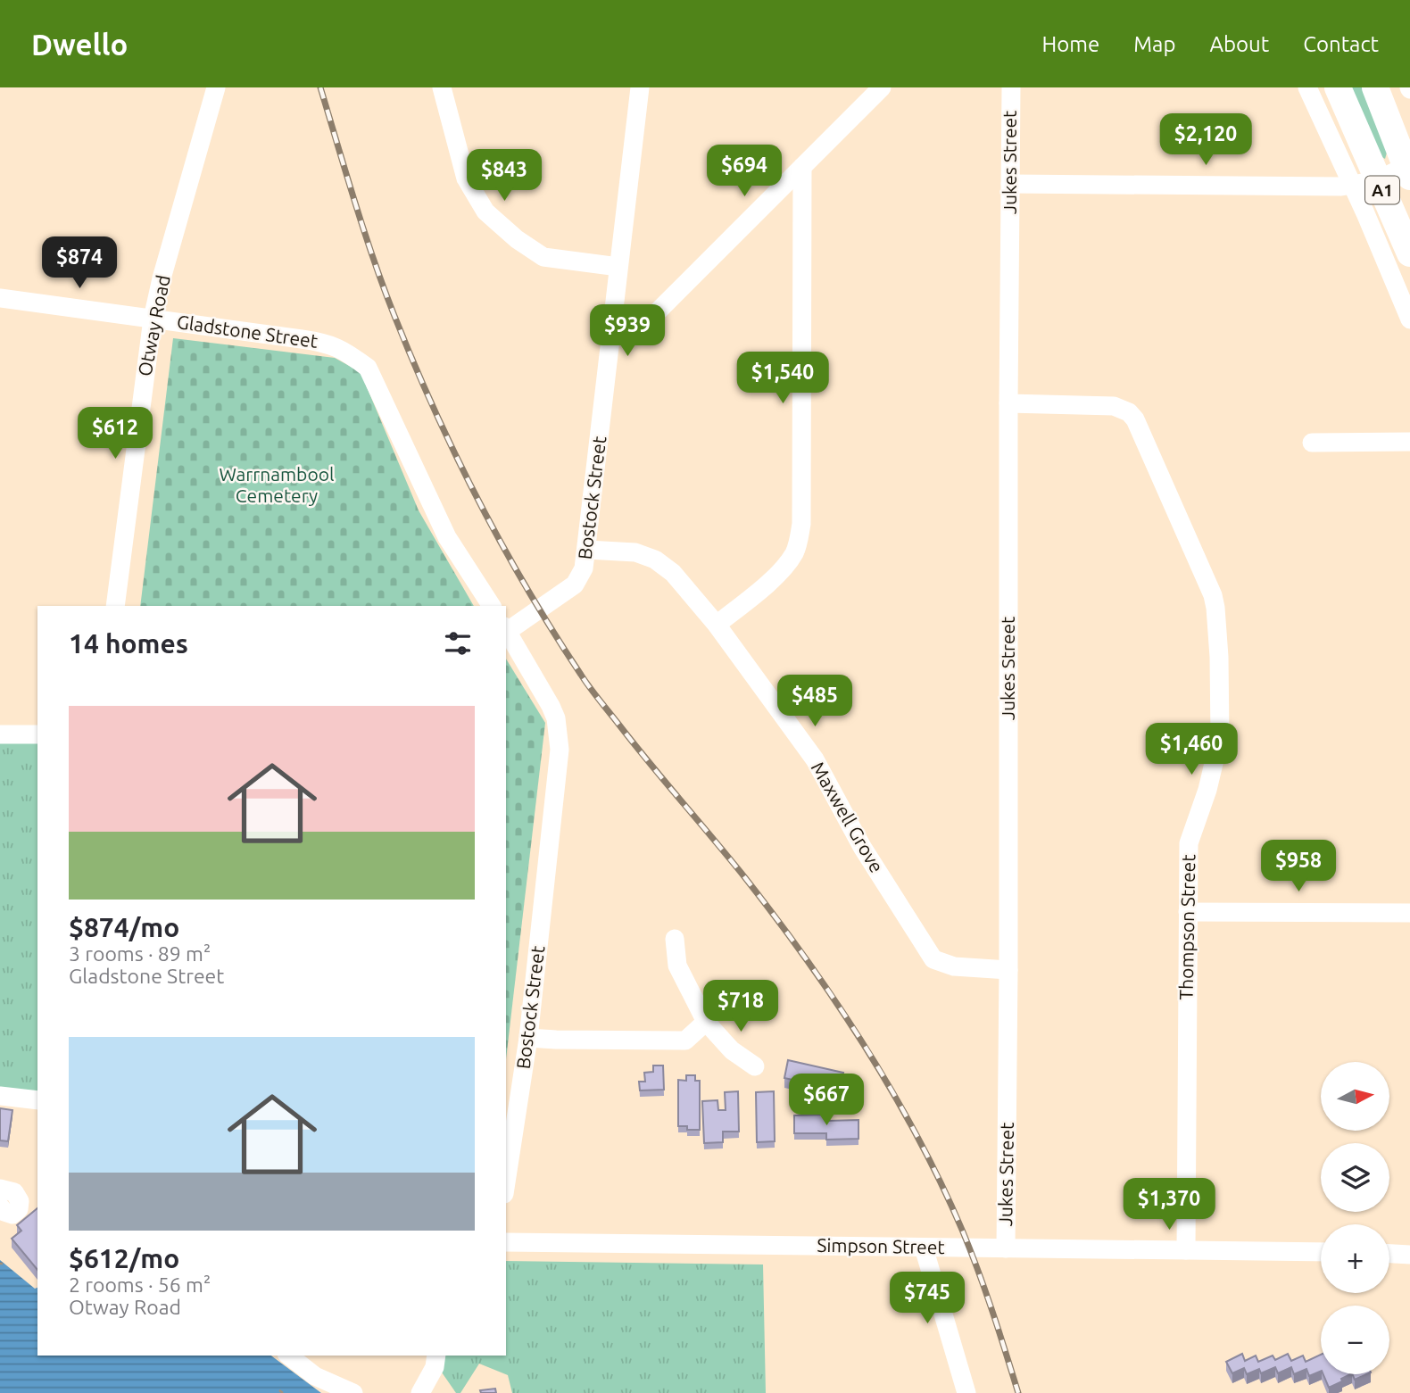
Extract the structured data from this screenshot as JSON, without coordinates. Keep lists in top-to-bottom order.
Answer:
{
  "streets": {
    "highway": ["A1"],
    "street": [
      "Jukes Street",
      "Otway Road",
      "Gladstone Street",
      "Bostock Street",
      "Maxwell Grove",
      "Thompson Street",
      "Simpson Street"
    ]
  },
  "crossings": [
    ["Jukes Street", "Maxwell Grove"],
    ["Jukes Street", "Thompson Street"],
    ["Jukes Street", "Simpson Street"],
    ["Otway Road", "Gladstone Street"],
    ["Bostock Street", "Maxwell Grove"],
    ["Thompson Street", "Simpson Street"]
  ],
  "parks": ["Warrnambool Cemetery"],
  "north": "right",
  "page": {
    "header": "Dwello",
    "nav": [
      "Home",
      "Map",
      "About",
      "Contact"
    ],
    "price": [
      "$2,120",
      "$694",
      "$843",
      "$874",
      "$939",
      "$1,540",
      "$612",
      "$485",
      "$1,460",
      "$958",
      "$718",
      "$667",
      "$1,370",
      "$745"
    ],
    "heading": "14 homes",
    "list": [
      {
        "name": "$874/mo",
        "note": "3 rooms · 89 m² · Gladstone Street"
      },
      {
        "name": "$612/mo",
        "note": "2 rooms · 56 m² · Otway Road"
      }
    ],
    "map_buttons": ["+", "−"]
  }
}
